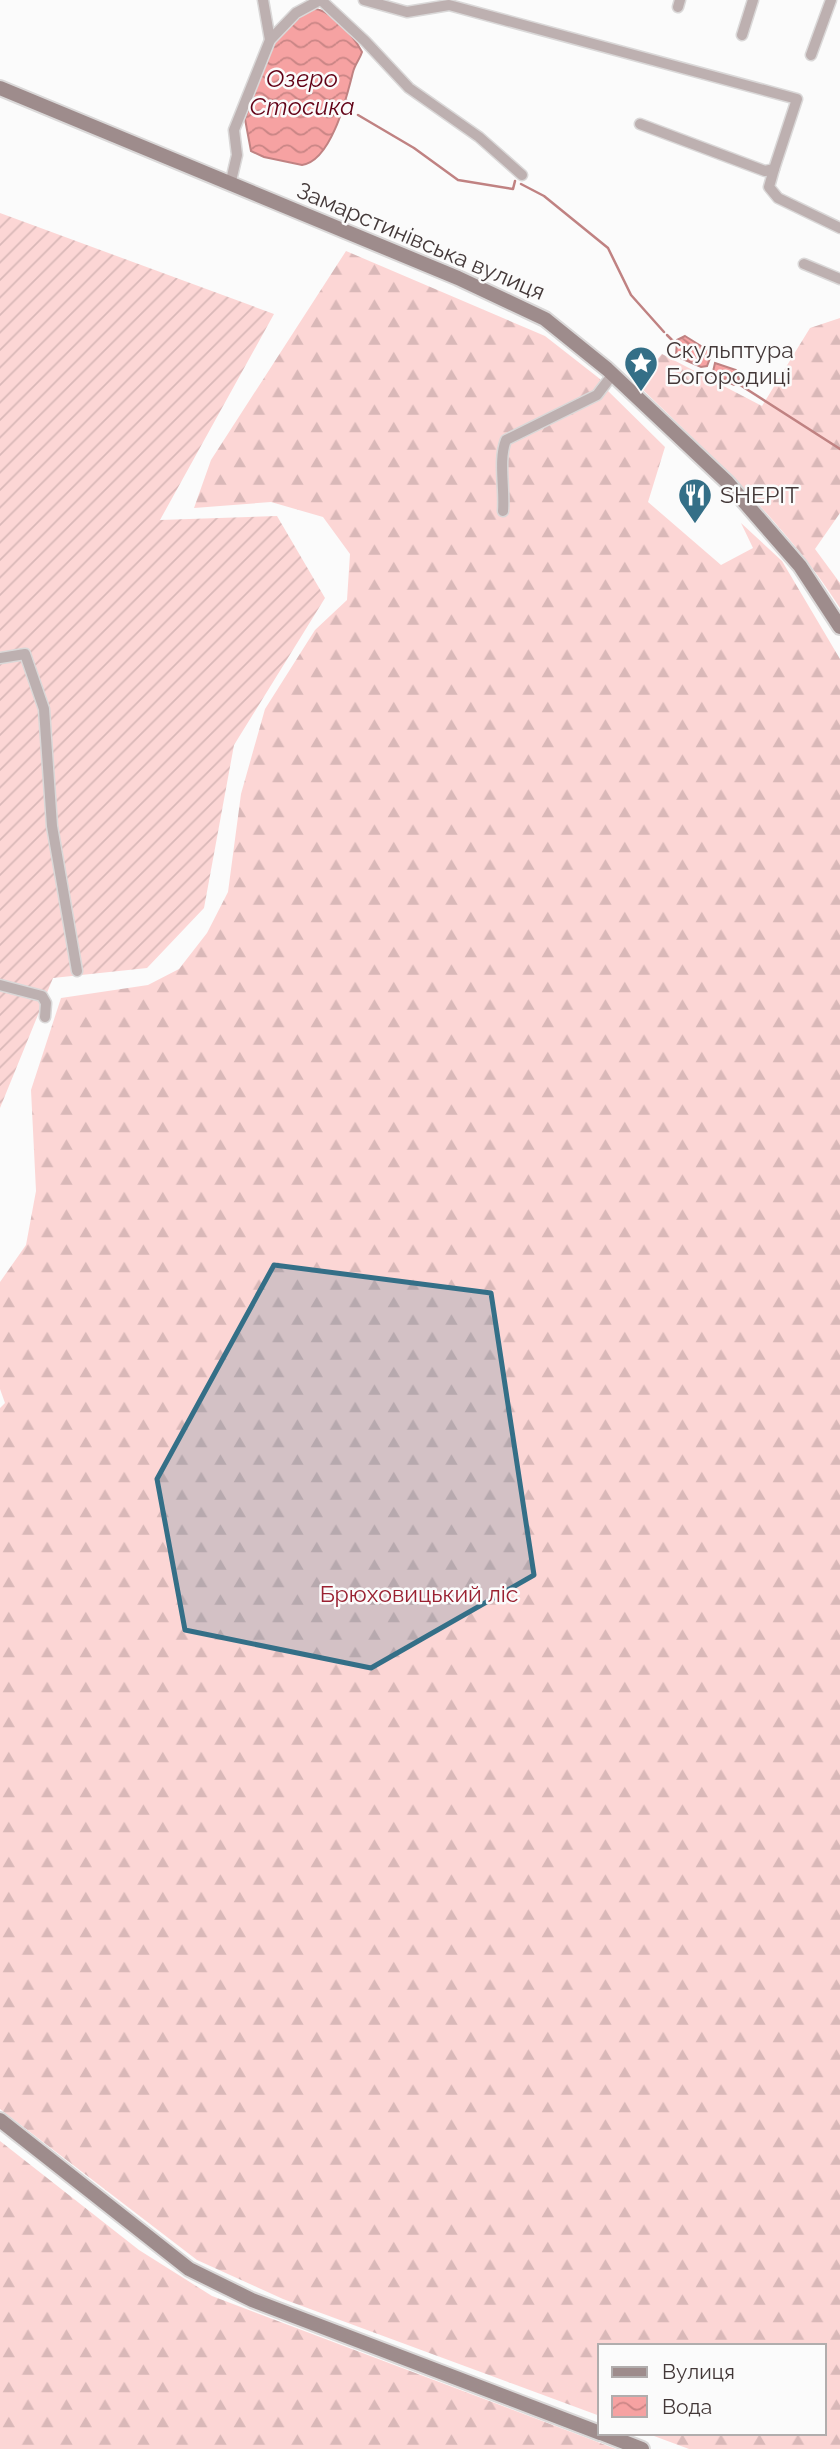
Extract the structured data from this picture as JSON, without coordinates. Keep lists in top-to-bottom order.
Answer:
{
  "streets": {
    "main road": ["Замарстинівська вулиця"]
  },
  "water": ["Озеро Стосика"],
  "parks": ["Брюховицький ліс"],
  "places": {
    "place": ["Скульптура Богородиці"],
    "restaurant": ["SHEPIT"]
  },
  "legend": ["Вулиця", "Вода"]
}
